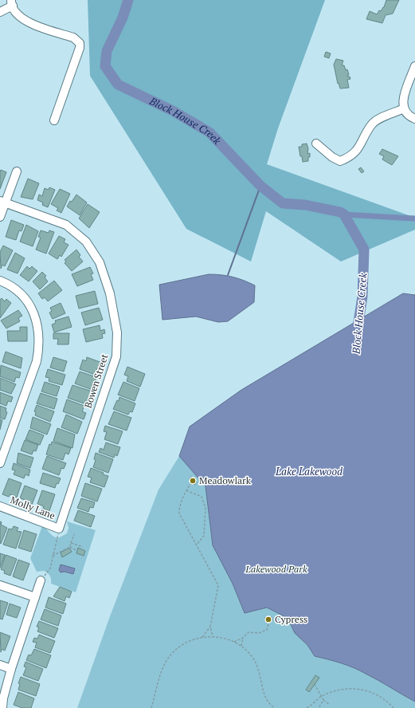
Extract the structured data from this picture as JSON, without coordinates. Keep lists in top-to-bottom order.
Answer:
{
  "streets": {
    "street": ["Bowen Street", "Molly Lane"]
  },
  "crossings": [
    ["Bowen Street", "Molly Lane"]
  ],
  "water": ["Block House Creek", "Lake Lakewood"],
  "parks": ["Lakewood Park"],
  "places": ["Meadowlark", "Cypress"]
}
